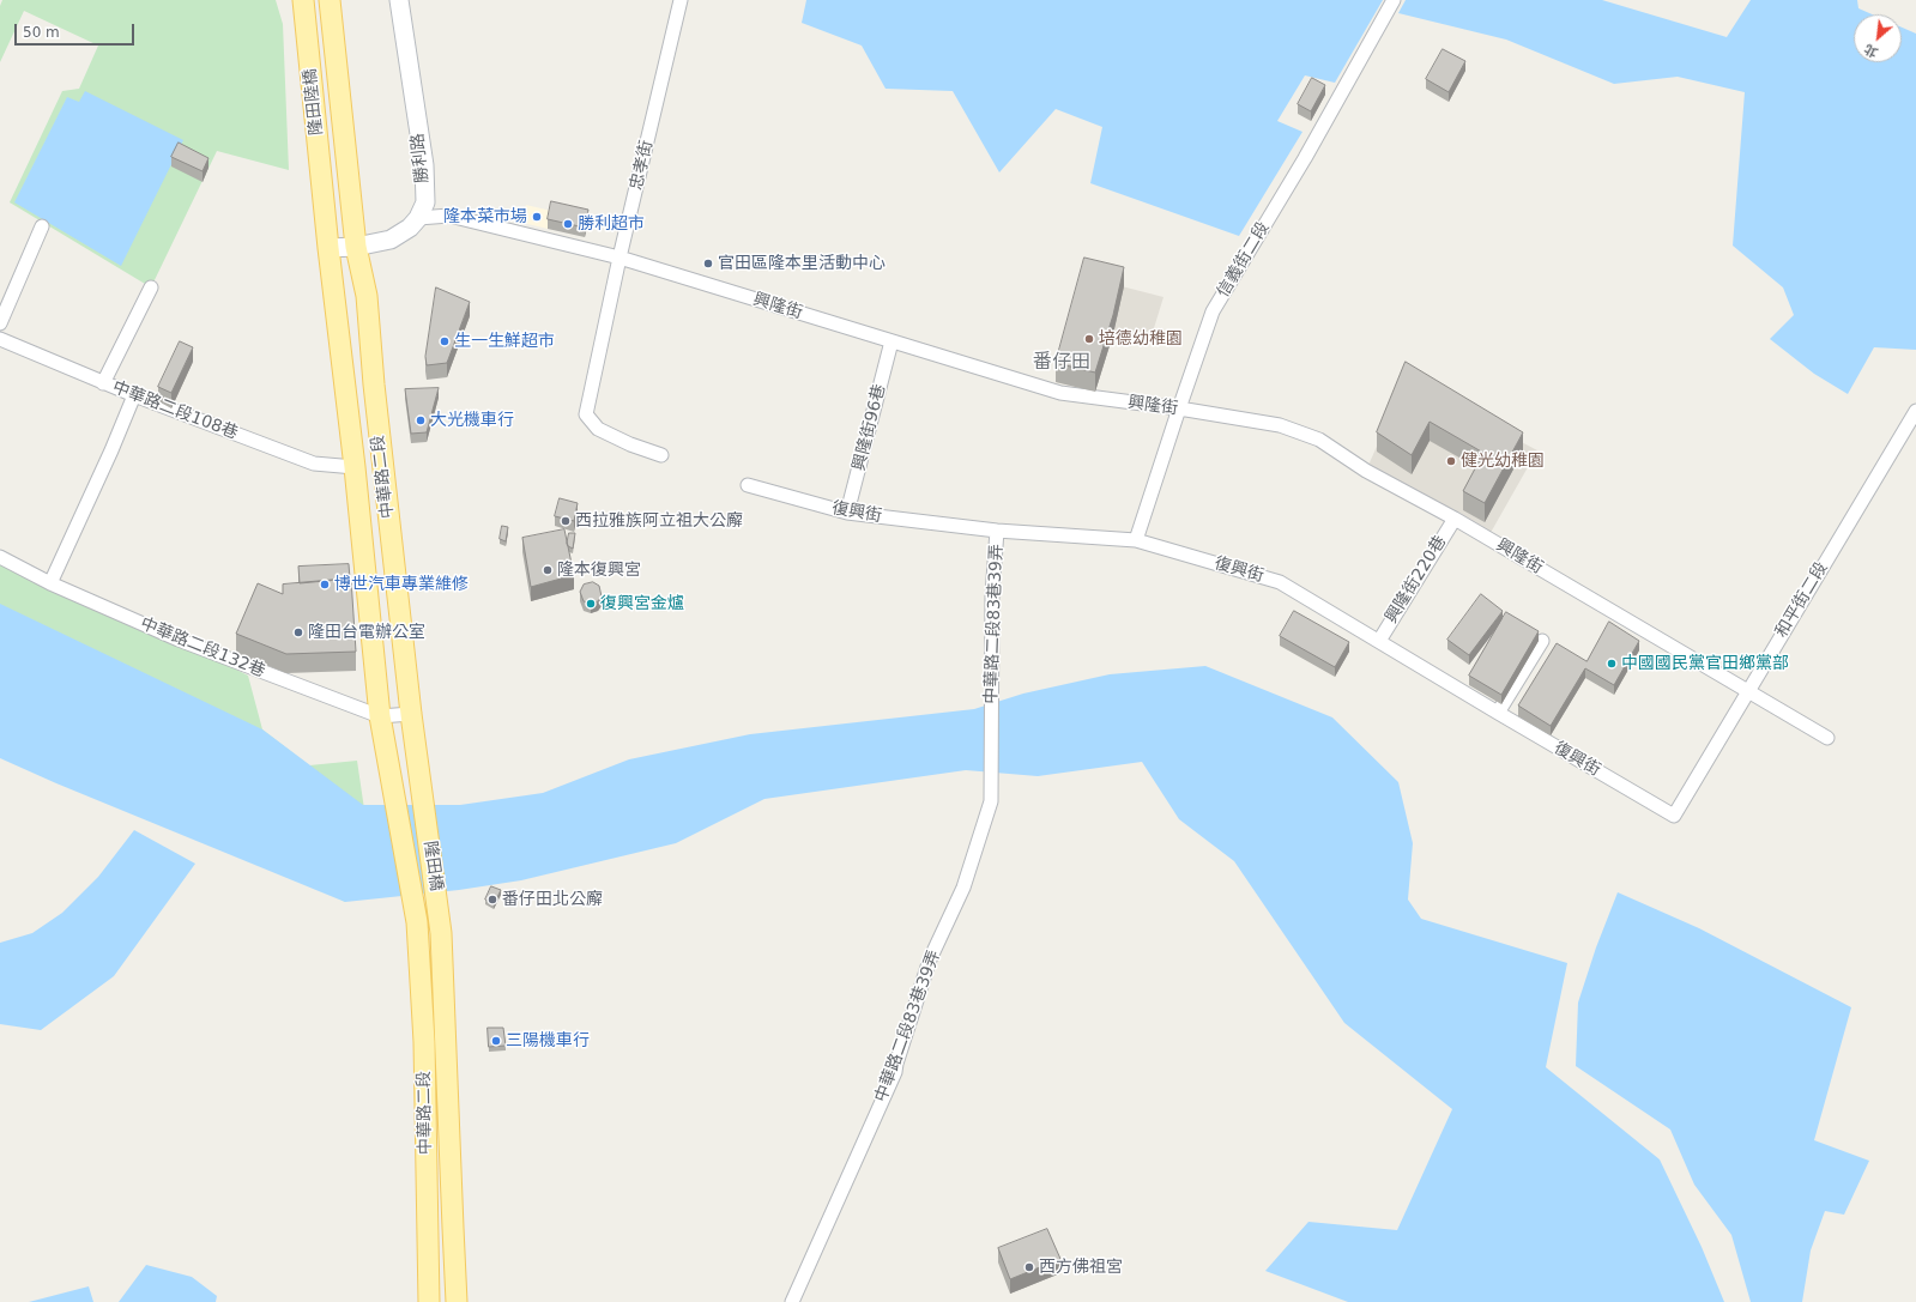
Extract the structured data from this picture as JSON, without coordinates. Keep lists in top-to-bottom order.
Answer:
{
  "streets": {
    "main road": [
      "隆田陸橋",
      "勝利路",
      "中華路二段",
      "隆田橋"
    ],
    "street": [
      "忠孝街",
      "信義街二段",
      "興隆街",
      "中華路二段108巷",
      "興隆街96巷",
      "復興街",
      "興隆街220巷",
      "和平街二段",
      "中華路二段83巷39弄",
      "中華路二段132巷"
    ]
  },
  "crossings": [
    ["隆田陸橋", "中華路二段"],
    ["勝利路", "興隆街"],
    ["忠孝街", "興隆街"],
    ["信義街二段", "興隆街"],
    ["信義街二段", "復興街"],
    ["興隆街", "興隆街96巷"],
    ["興隆街", "興隆街220巷"],
    ["興隆街", "和平街二段"],
    ["中華路二段108巷", "中華路二段"],
    ["興隆街96巷", "復興街"],
    ["中華路二段", "中華路二段132巷"],
    ["中華路二段", "隆田橋"],
    ["復興街", "興隆街220巷"],
    ["復興街", "和平街二段"],
    ["復興街", "中華路二段83巷39弄"]
  ],
  "districts": ["番仔田"],
  "places": [
    "隆本菜市場",
    "勝利超市",
    "官田區隆本里活動中心",
    "培德幼稚園",
    "生一生鮮超市",
    "大光機車行",
    "健光幼稚園",
    "西拉雅族阿立祖大公廨",
    "隆本復興宮",
    "博世汽車專業維修",
    "復興宮金爐",
    "隆田台電辦公室",
    "中國國民黨官田鄉黨部",
    "番仔田北公廨",
    "三陽機車行",
    "西方佛祖宮"
  ],
  "scale_bar": "50 m",
  "north": "bottom left"
}
